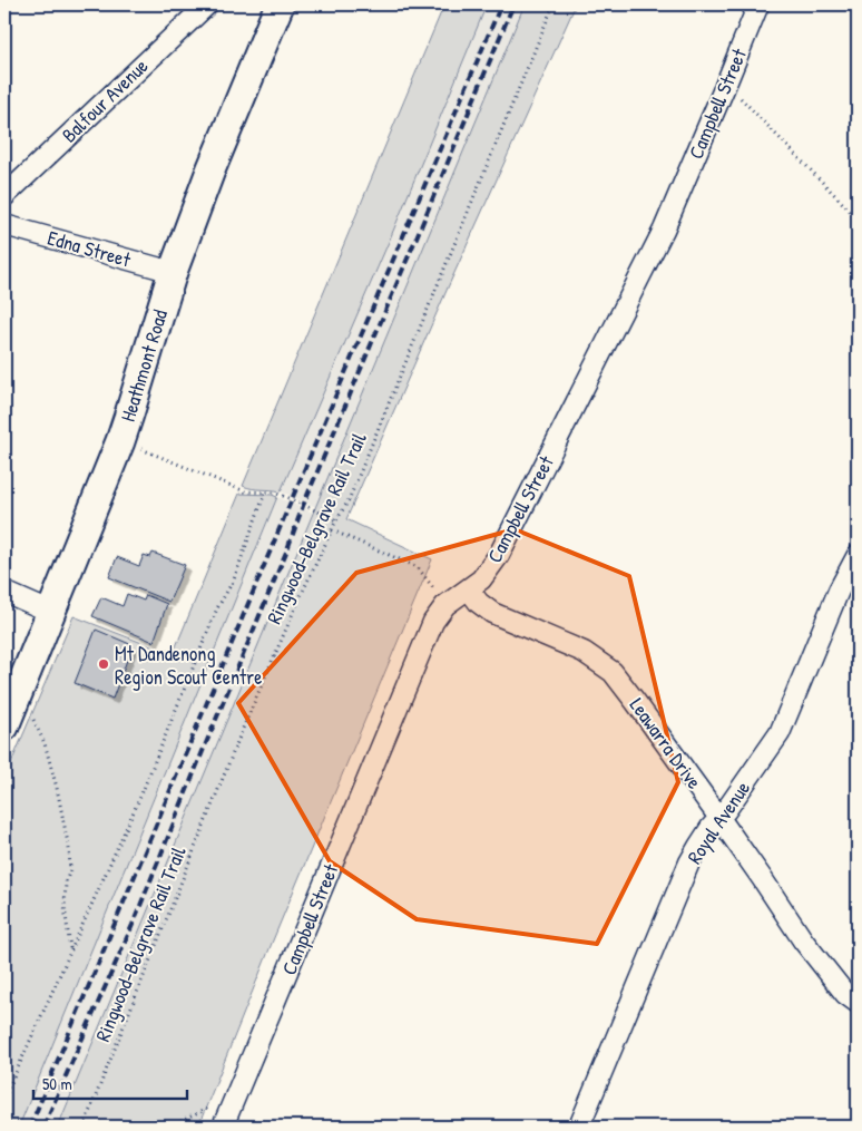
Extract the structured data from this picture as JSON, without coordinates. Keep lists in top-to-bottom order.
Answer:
{
  "streets": {
    "street": [
      "Balfour Avenue",
      "Campbell Street",
      "Edna Street",
      "Heathmont Road",
      "Leawarra Drive",
      "Royal Avenue"
    ],
    "path": ["Ringwood-Belgrave Rail Trail"]
  },
  "crossings": [
    ["Campbell Street", "Leawarra Drive"],
    ["Edna Street", "Heathmont Road"],
    ["Leawarra Drive", "Royal Avenue"]
  ],
  "places": ["Mt Dandenong Region Scout Centre"],
  "scale_bar": "50 m"
}
